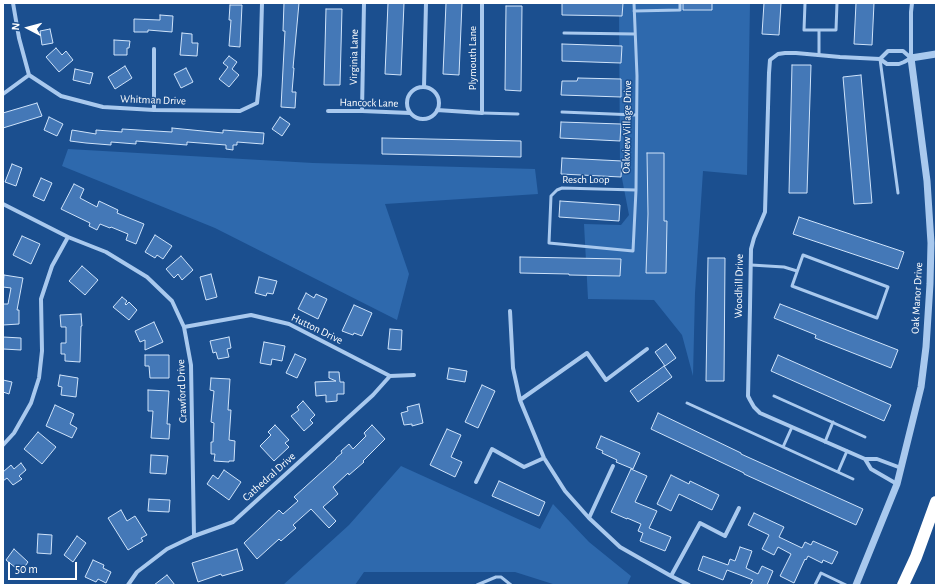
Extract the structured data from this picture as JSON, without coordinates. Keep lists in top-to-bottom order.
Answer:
{
  "streets": {
    "street": [
      "Virginia Lane",
      "Plymouth Lane",
      "Whitman Drive",
      "Hancock Lane",
      "Woodhill Drive",
      "Oak Manor Drive",
      "Hutton Drive",
      "Crawford Drive",
      "Cathedral Drive"
    ],
    "lane": ["Oakview Village Drive", "Resch Loop"]
  },
  "crossings": [
    ["Virginia Lane", "Hancock Lane"],
    ["Oakview Village Drive", "Resch Loop"],
    ["Woodhill Drive", "Oak Manor Drive"],
    ["Hutton Drive", "Crawford Drive"],
    ["Hutton Drive", "Cathedral Drive"],
    ["Crawford Drive", "Cathedral Drive"]
  ],
  "scale_bar": "50 m",
  "north": "left"
}
